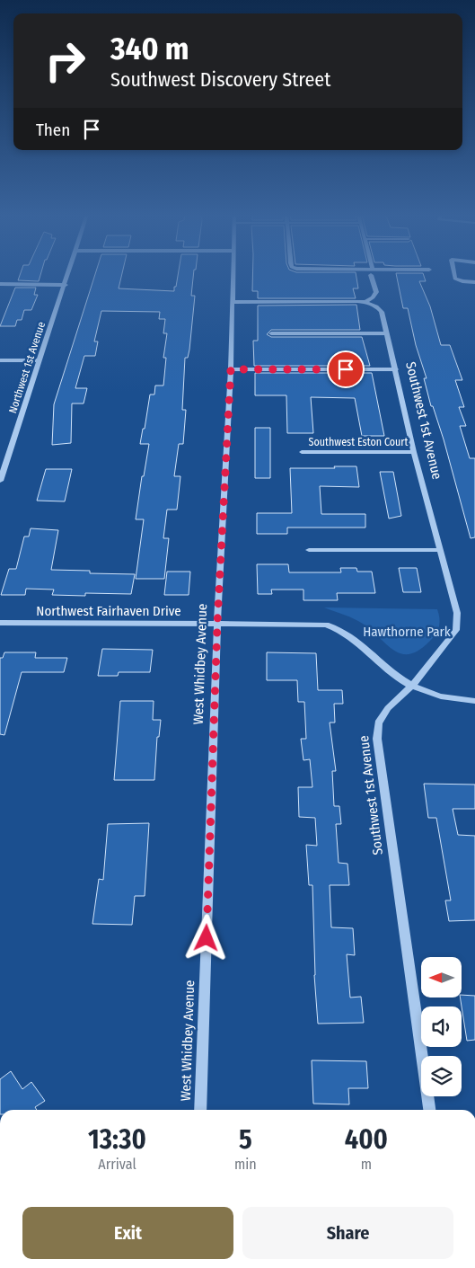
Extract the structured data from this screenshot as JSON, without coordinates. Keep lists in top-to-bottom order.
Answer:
{
  "streets": {
    "street": [
      "Northwest 1st Avenue",
      "Southwest 1st Avenue",
      "Southwest Eston Court",
      "Northwest Fairhaven Drive",
      "West Whidbey Avenue"
    ]
  },
  "crossings": [
    ["Southwest 1st Avenue", "Southwest Eston Court"],
    ["Southwest 1st Avenue", "Northwest Fairhaven Drive"],
    ["Northwest Fairhaven Drive", "West Whidbey Avenue"]
  ],
  "parks": ["Hawthorne Park"],
  "north": "left",
  "page": {
    "turn": ["340 m", "Southwest Discovery Street"],
    "then": "Then",
    "eta": [
      "13:30",
      "Arrival",
      "5",
      "min",
      "400",
      "m"
    ],
    "buttons": ["Exit", "Share"]
  }
}
